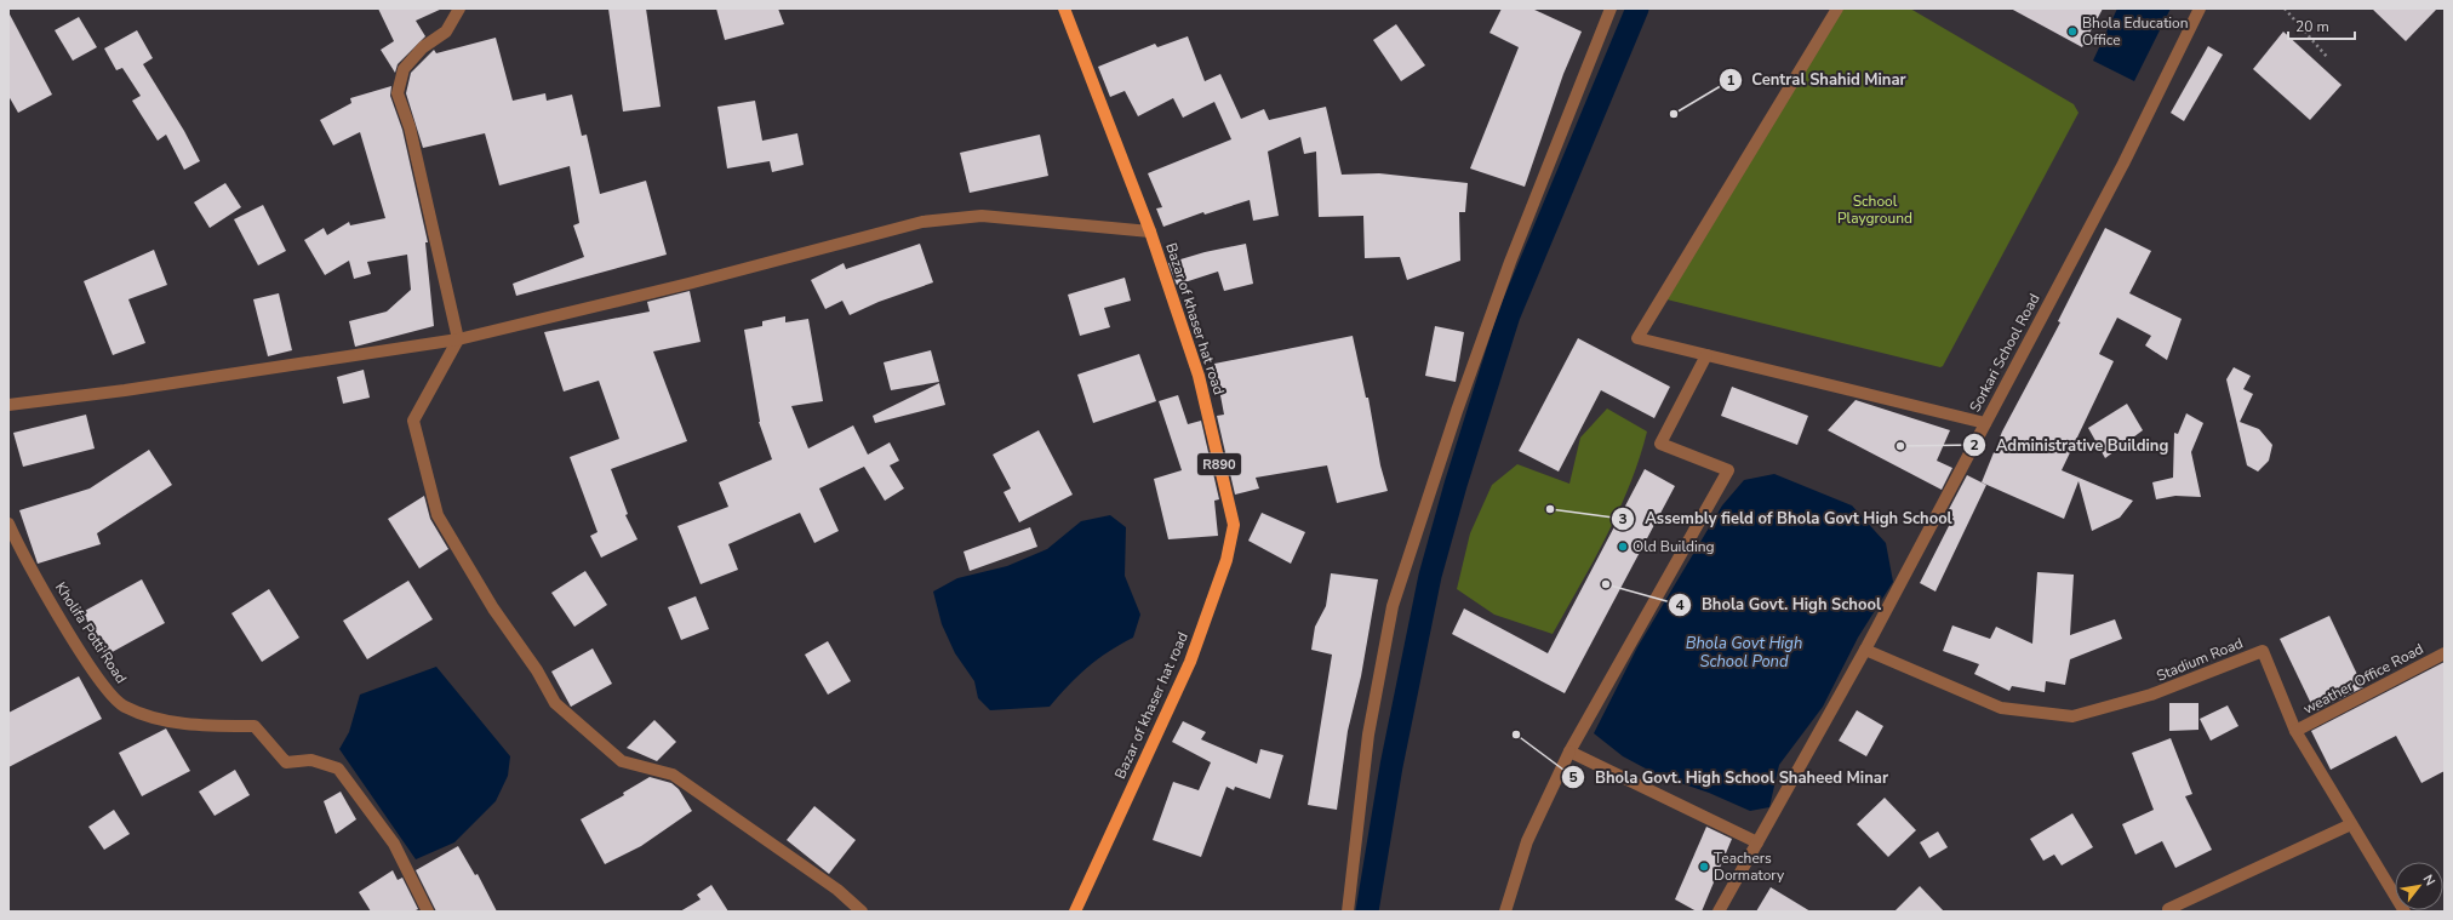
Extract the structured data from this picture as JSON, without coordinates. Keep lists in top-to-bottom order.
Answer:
{
  "streets": {
    "main road": ["Bazar of khaser hat road", "R890"],
    "street": [
      "Sorkari School Road",
      "Kholifa Potti Road",
      "Stadium Road",
      "weather Office Road"
    ]
  },
  "crossings": [
    ["Sorkari School Road", "Stadium Road"],
    ["Stadium Road", "weather Office Road"]
  ],
  "water": ["Bhola Govt High School Pond"],
  "parks": ["School Playground"],
  "places": [
    "Bhola Education Office",
    "Central Shahid Minar",
    "Administrative Building",
    "Assembly field of Bhola Govt High School",
    "Old Building",
    "Bhola Govt. High School",
    "Bhola Govt. High School Shaheed Minar",
    "Teachers Dormatory"
  ],
  "scale_bar": "20 m",
  "north": "top right"
}
